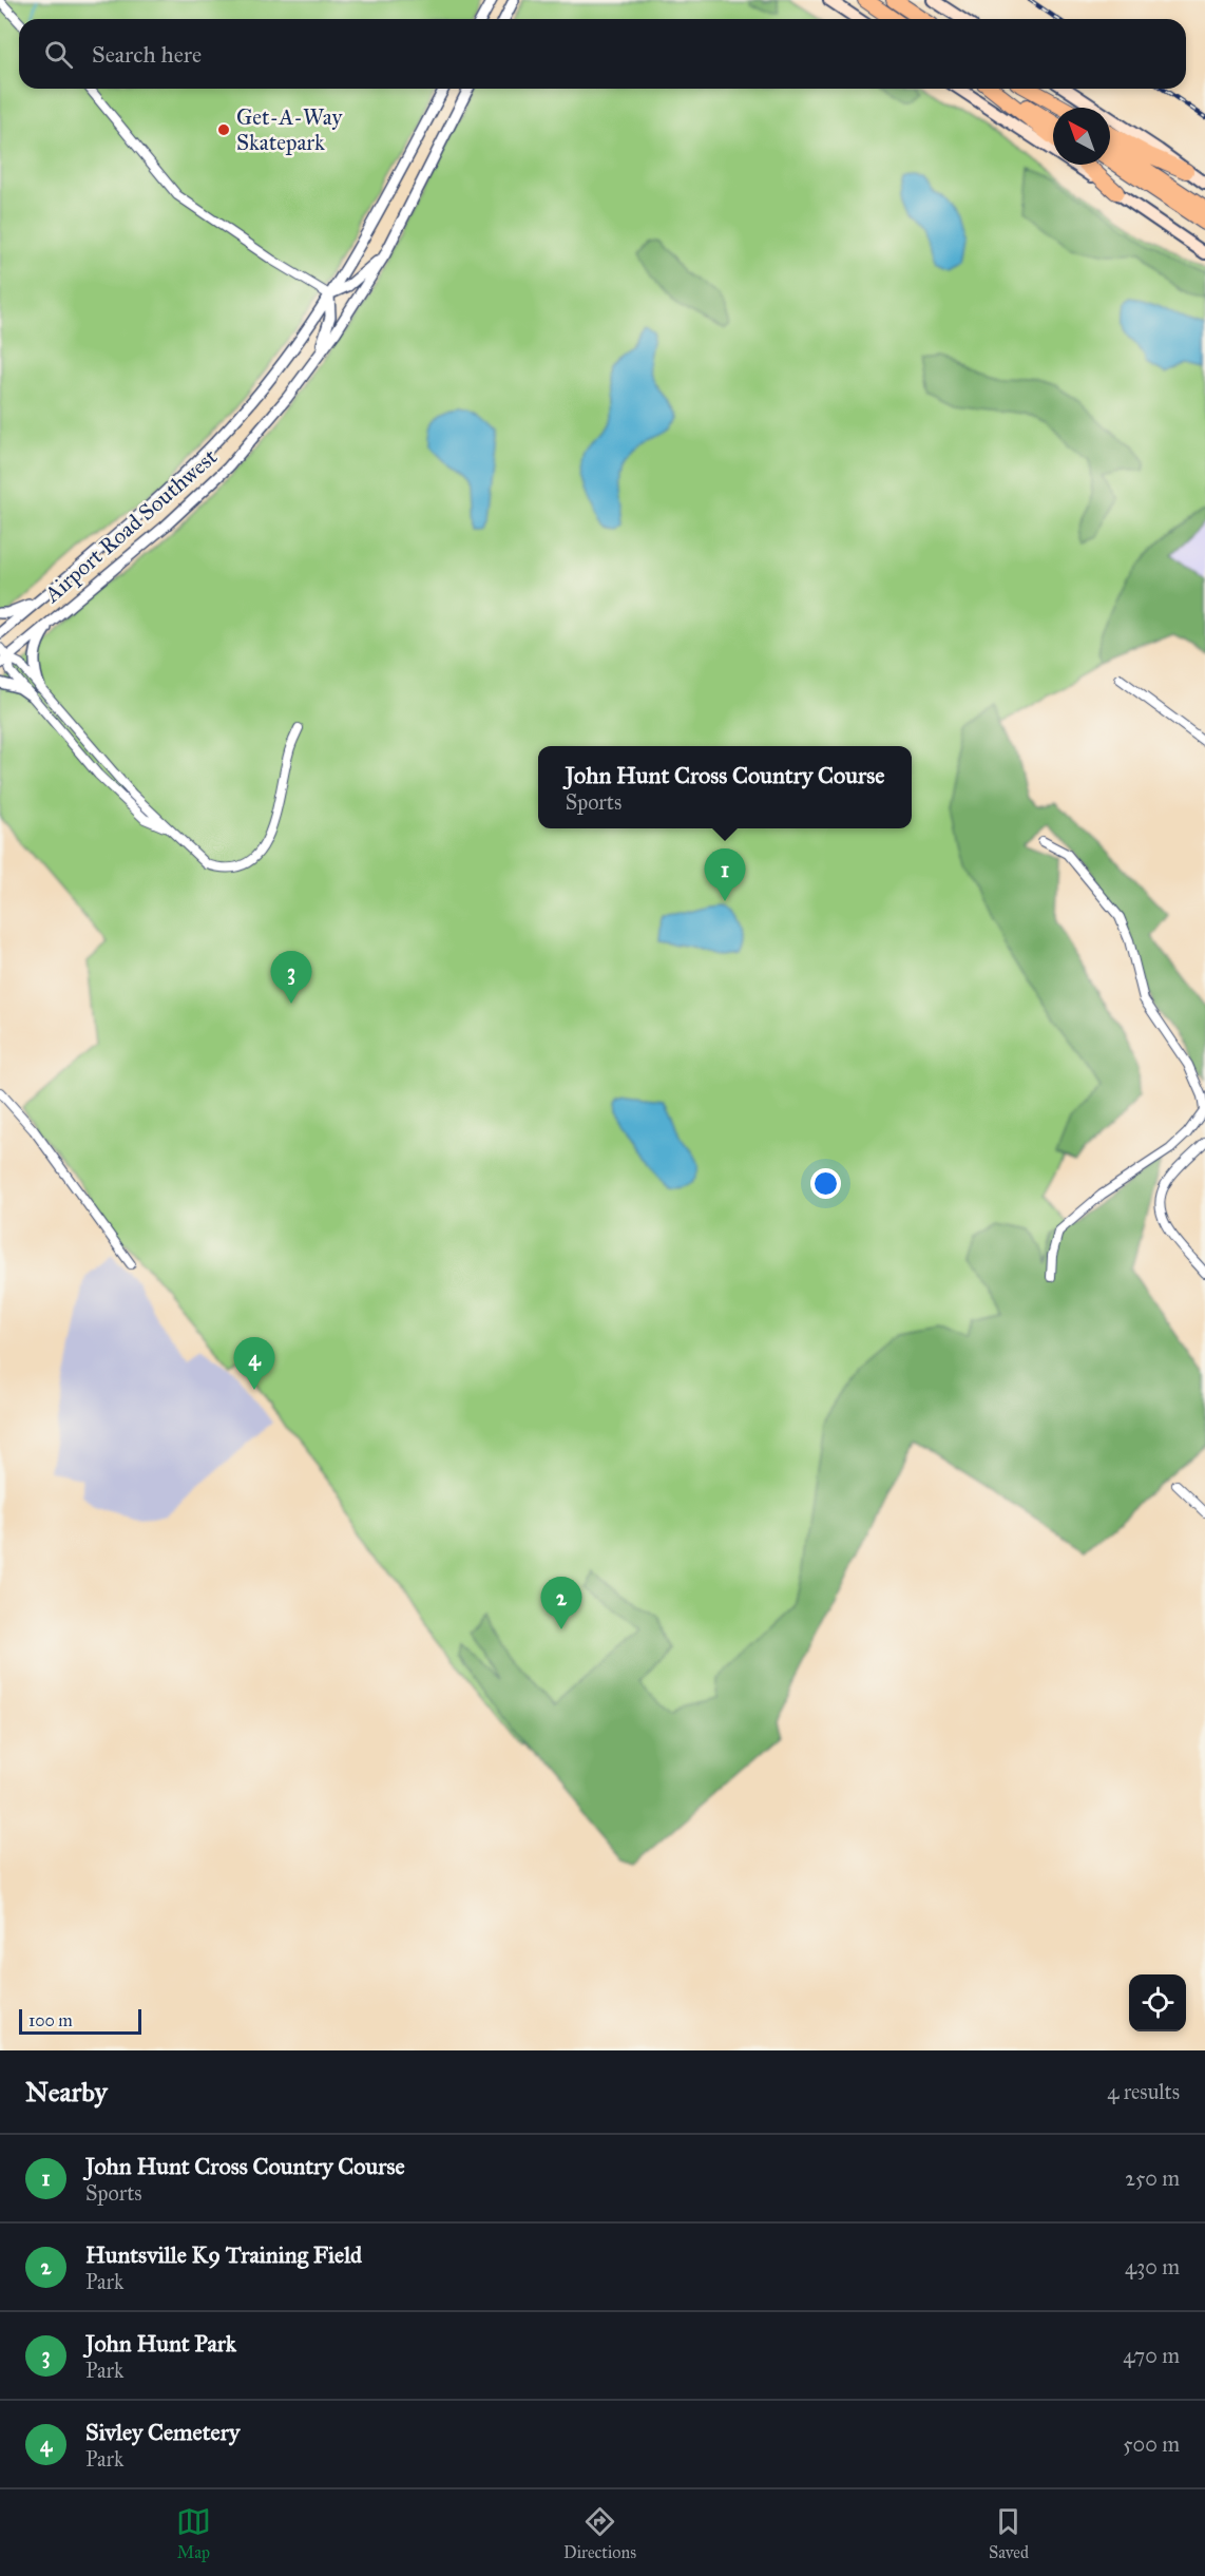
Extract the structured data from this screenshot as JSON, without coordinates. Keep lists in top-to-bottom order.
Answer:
{
  "streets": {
    "street": ["Airport Road Southwest"]
  },
  "places": ["Get-A-Way Skatepark"],
  "scale_bar": "100 m",
  "north": "top left",
  "page": {
    "search": "Search here",
    "popup": ["John Hunt Cross Country Course", "Sports"],
    "pins": [
      "1",
      "3",
      "4",
      "2"
    ],
    "scale": "100 m",
    "heading": ["Nearby", "4 results"],
    "list": [
      {
        "mark": "1",
        "name": "John Hunt Cross Country Course",
        "note": "Sports",
        "value": "250 m"
      },
      {
        "mark": "2",
        "name": "Huntsville K9 Training Field",
        "note": "Park",
        "value": "430 m"
      },
      {
        "mark": "3",
        "name": "John Hunt Park",
        "note": "Park",
        "value": "470 m"
      },
      {
        "mark": "4",
        "name": "Sivley Cemetery",
        "note": "Park",
        "value": "500 m"
      }
    ],
    "nav": ["Map", "Directions", "Saved"]
  }
}
